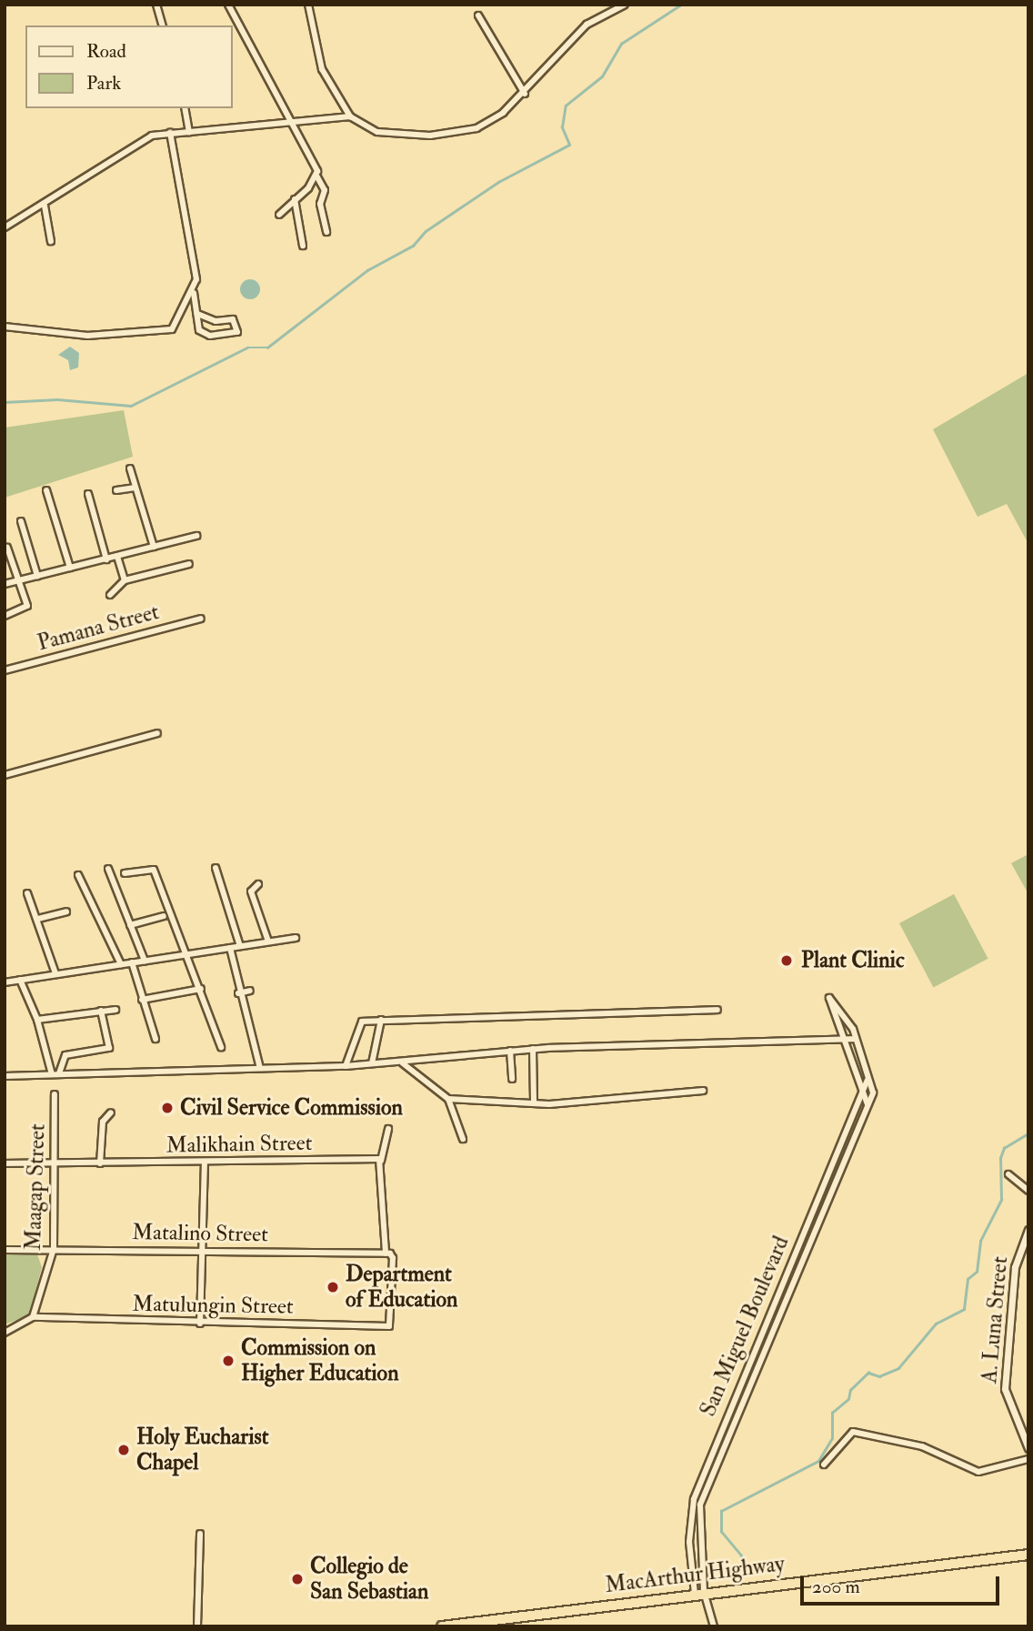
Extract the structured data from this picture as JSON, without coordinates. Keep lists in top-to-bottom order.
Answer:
{
  "streets": {
    "highway": ["MacArthur Highway"],
    "street": [
      "Pamana Street",
      "Malikhain Street",
      "Maagap Street",
      "Matalino Street",
      "Matulungin Street",
      "A. Luna Street",
      "San Miguel Boulevard"
    ]
  },
  "crossings": [
    ["Malikhain Street", "Maagap Street"],
    ["Maagap Street", "Matalino Street"],
    ["Maagap Street", "Matulungin Street"],
    ["Matalino Street", "Matulungin Street"],
    ["San Miguel Boulevard", "MacArthur Highway"]
  ],
  "places": [
    "Plant Clinic",
    "Civil Service Commission",
    "Department of Education",
    "Commission on Higher Education",
    "Holy Eucharist Chapel",
    "Collegio de San Sebastian"
  ],
  "legend": ["Road", "Park"],
  "scale_bar": "200 m"
}
